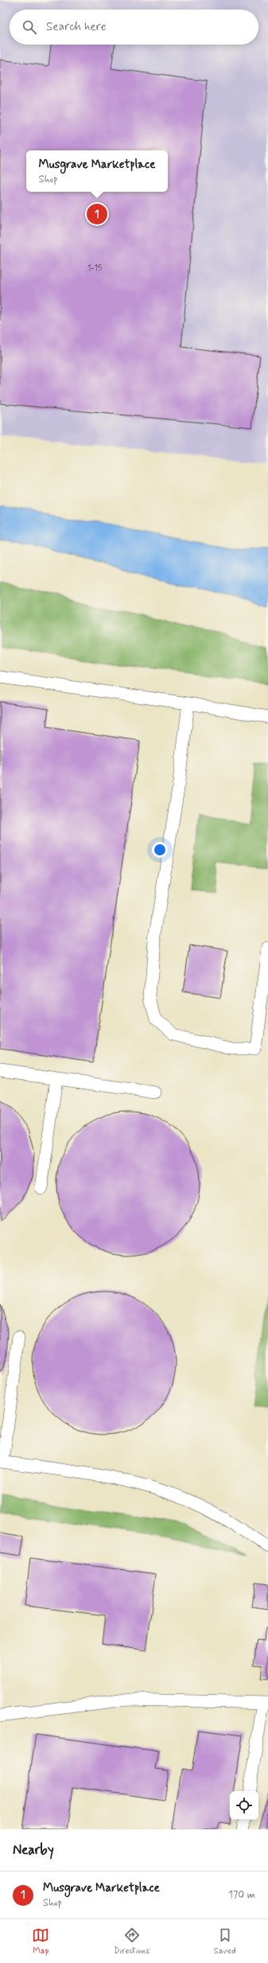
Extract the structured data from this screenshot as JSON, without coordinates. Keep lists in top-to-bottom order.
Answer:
{
  "house_numbers": ["1-15"],
  "page": {
    "search": "Search here",
    "popup": ["Musgrave Marketplace", "Shop"],
    "pins": "1",
    "heading": "Nearby",
    "list": [
      {
        "mark": "1",
        "name": "Musgrave Marketplace",
        "note": "Shop",
        "value": "170 m"
      }
    ],
    "nav": ["Map", "Directions", "Saved"]
  }
}
